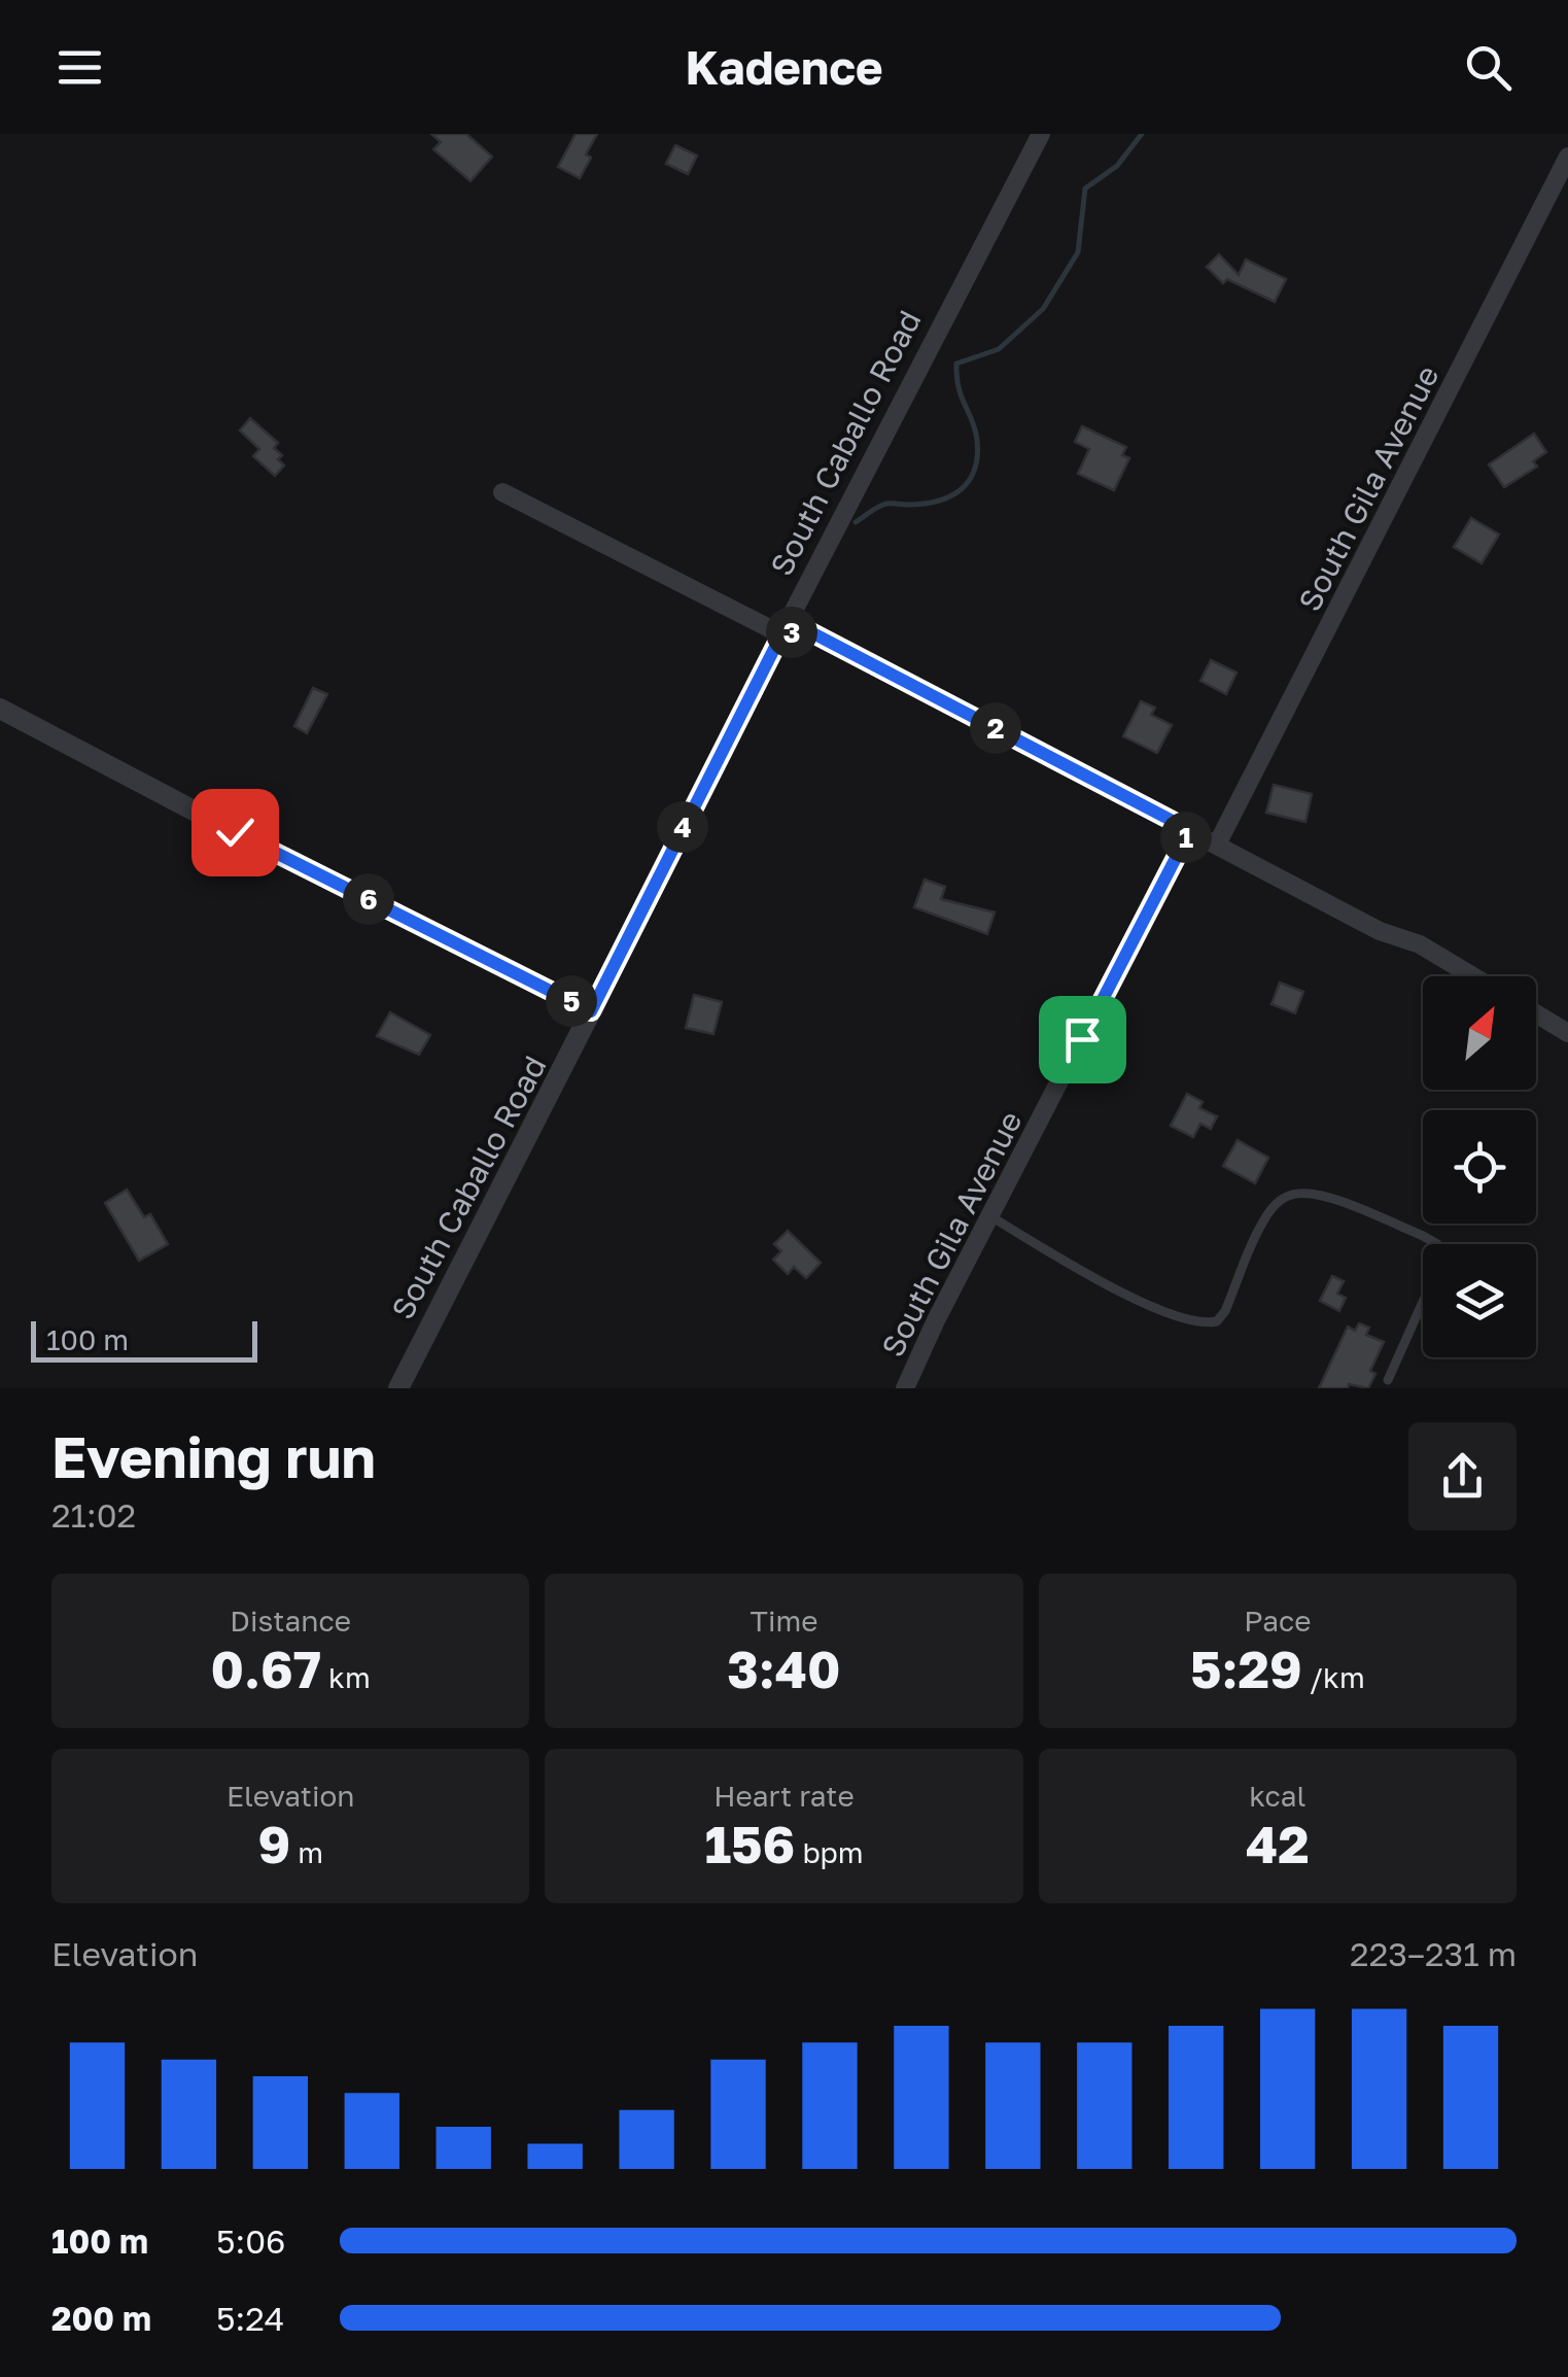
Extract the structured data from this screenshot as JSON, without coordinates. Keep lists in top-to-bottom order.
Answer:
{
  "streets": {
    "street": ["South Caballo Road", "South Gila Avenue"]
  },
  "scale_bar": "100 m",
  "north": "top right",
  "page": {
    "header": "Kadence",
    "pins": [
      "3",
      "2",
      "4",
      "1",
      "6",
      "5"
    ],
    "scale": "100 m",
    "heading": ["Evening run", "21:02"],
    "stats": [
      ["Distance", "0.67 km"],
      ["Time", "3:40"],
      ["Pace", "5:29 /km"],
      ["Elevation", "9 m"],
      ["Heart rate", "156 bpm"],
      ["kcal", "42"]
    ],
    "chart": ["Elevation", "223–231 m"],
    "list": [
      {
        "name": "100 m",
        "note": "5:06"
      },
      {
        "name": "200 m",
        "note": "5:24"
      }
    ]
  }
}
